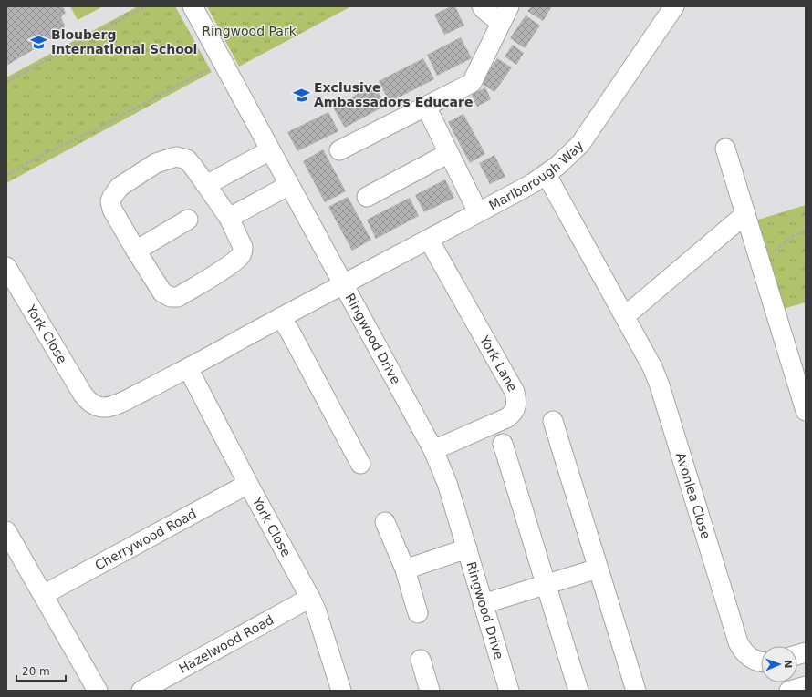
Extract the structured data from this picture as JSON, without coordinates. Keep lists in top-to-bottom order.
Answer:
{
  "streets": {
    "street": [
      "Marlborough Way",
      "York Close",
      "Ringwood Drive",
      "York Lane",
      "Avonlea Close",
      "Cherrywood Road",
      "Hazelwood Road"
    ]
  },
  "crossings": [
    ["Marlborough Way", "York Close"],
    ["Marlborough Way", "Ringwood Drive"],
    ["Marlborough Way", "York Lane"],
    ["Marlborough Way", "Avonlea Close"],
    ["York Close", "Ringwood Drive"],
    ["York Close", "Cherrywood Road"],
    ["York Close", "Hazelwood Road"],
    ["Ringwood Drive", "York Lane"]
  ],
  "parks": ["Ringwood Park"],
  "places": {
    "school or university": ["Blouberg International School", "Exclusive Ambassadors Educare"]
  },
  "scale_bar": "20 m",
  "north": "right"
}
